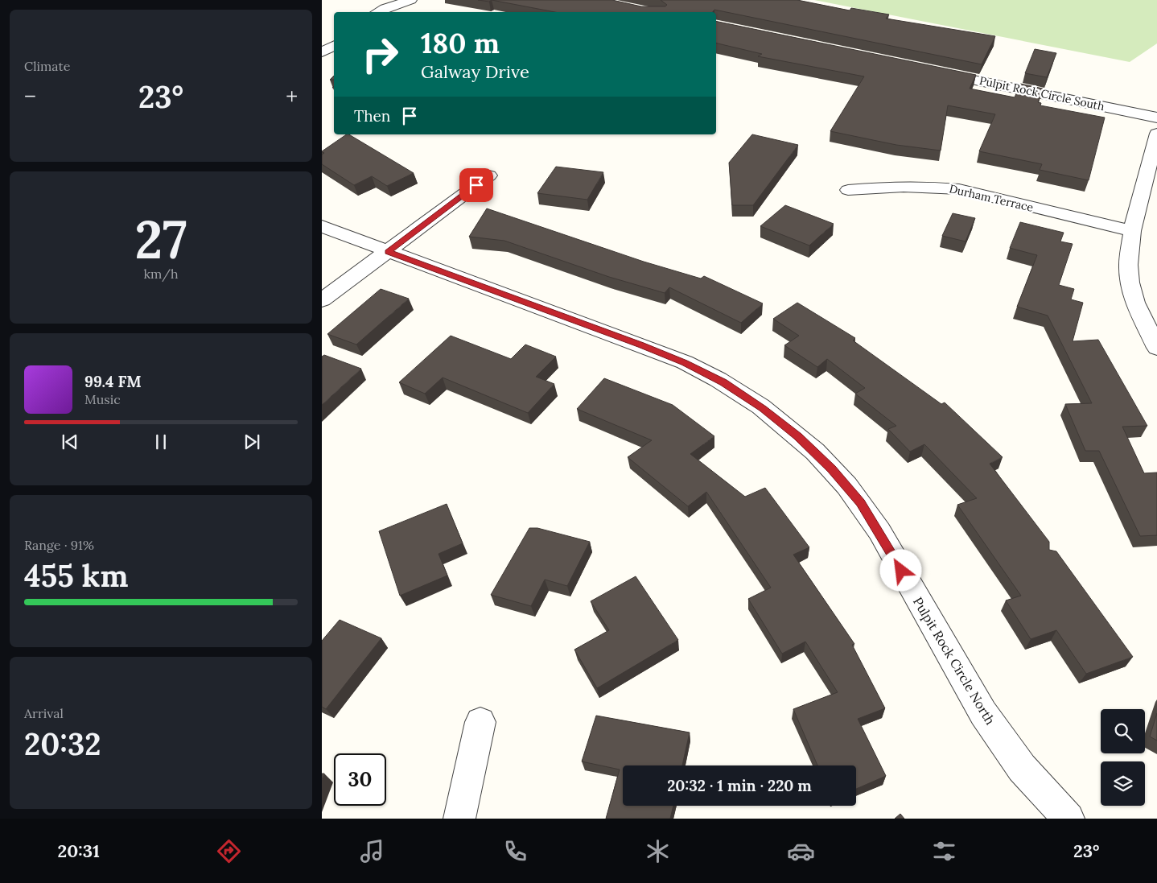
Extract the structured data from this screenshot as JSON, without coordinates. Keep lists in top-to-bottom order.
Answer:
{
  "streets": {
    "street": ["Pulpit Rock Circle South", "Durham Terrace", "Pulpit Rock Circle North"]
  },
  "page": {
    "tile": [
      "Climate",
      ["27", "km/h"],
      ["Range · 91%", "455 km"],
      ["Arrival", "20:32"]
    ],
    "turn": ["180 m", "Galway Drive"],
    "heat": ["−", "23°", "+"],
    "then": "Then",
    "song": ["99.4 FM", "Music"],
    "limit": "30",
    "trip": "20:32 · 1 min · 220 m",
    "tabs": ["20:31", "23°"]
  }
}
